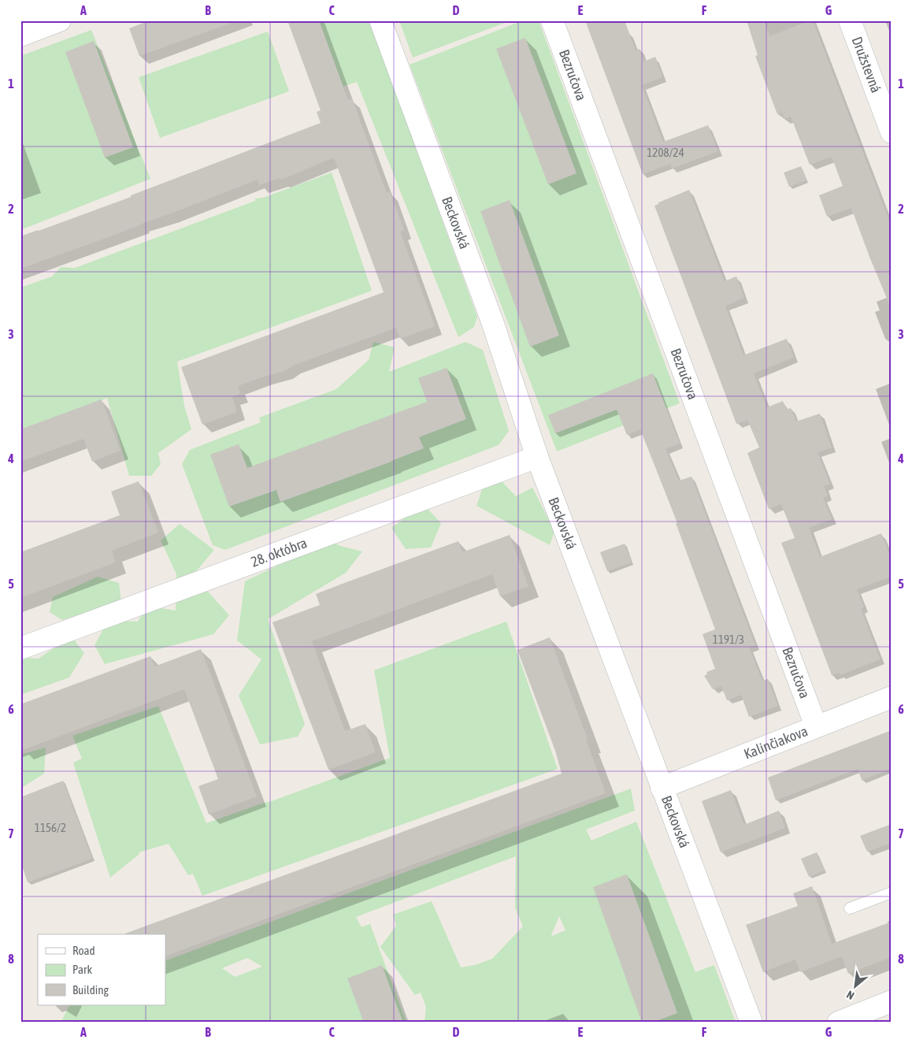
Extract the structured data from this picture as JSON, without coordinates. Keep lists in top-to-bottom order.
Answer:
{
  "streets": {
    "street": [
      "Družstevná",
      "Bezručova",
      "Beckovská",
      "28. októbra",
      "Kalinčiakova"
    ]
  },
  "crossings": [
    ["Bezručova", "Kalinčiakova"],
    ["Beckovská", "28. októbra"],
    ["Beckovská", "Kalinčiakova"]
  ],
  "house_numbers": ["1208/24", "1191/3", "1156/2"],
  "legend": ["Road", "Park", "Building"],
  "north": "bottom left",
  "grid": {
    "columns": [
      "A",
      "B",
      "C",
      "D",
      "E",
      "F",
      "G"
    ],
    "rows": [
      "1",
      "2",
      "3",
      "4",
      "5",
      "6",
      "7",
      "8"
    ]
  }
}
